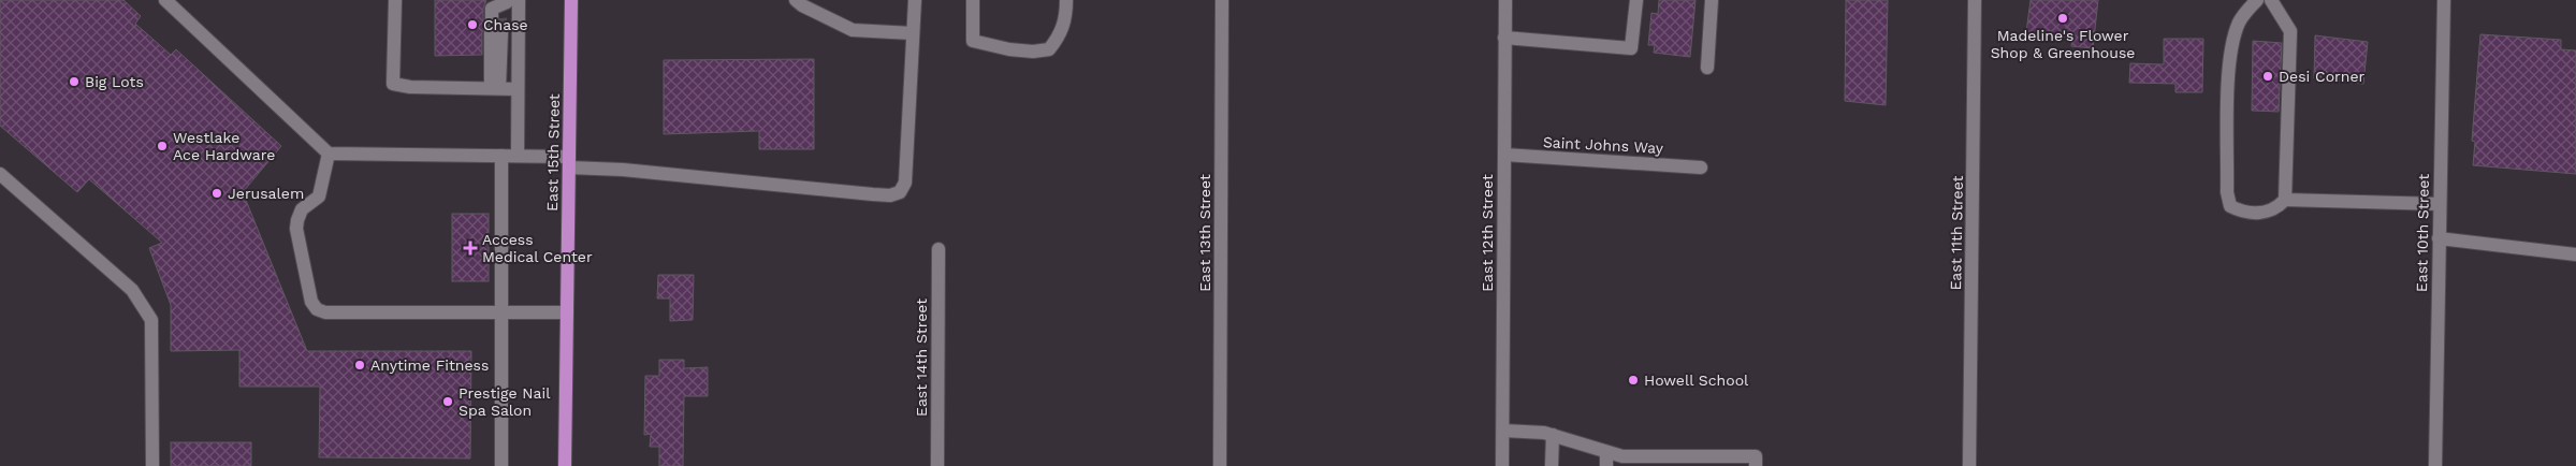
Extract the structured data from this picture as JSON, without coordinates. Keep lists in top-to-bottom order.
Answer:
{
  "streets": {
    "main road": ["East 15th Street"],
    "street": [
      "Saint Johns Way",
      "East 13th Street",
      "East 12th Street",
      "East 11th Street",
      "East 10th Street",
      "East 14th Street"
    ]
  },
  "crossings": [
    ["Saint Johns Way", "East 12th Street"]
  ],
  "places": {
    "other": [
      "Madeline's Flower Shop & Greenhouse",
      "Chase",
      "Desi Corner",
      "Big Lots",
      "Westlake Ace Hardware",
      "Jerusalem",
      "Anytime Fitness",
      "Howell School",
      "Prestige Nail Spa Salon"
    ],
    "health": ["Access Medical Center"]
  }
}
